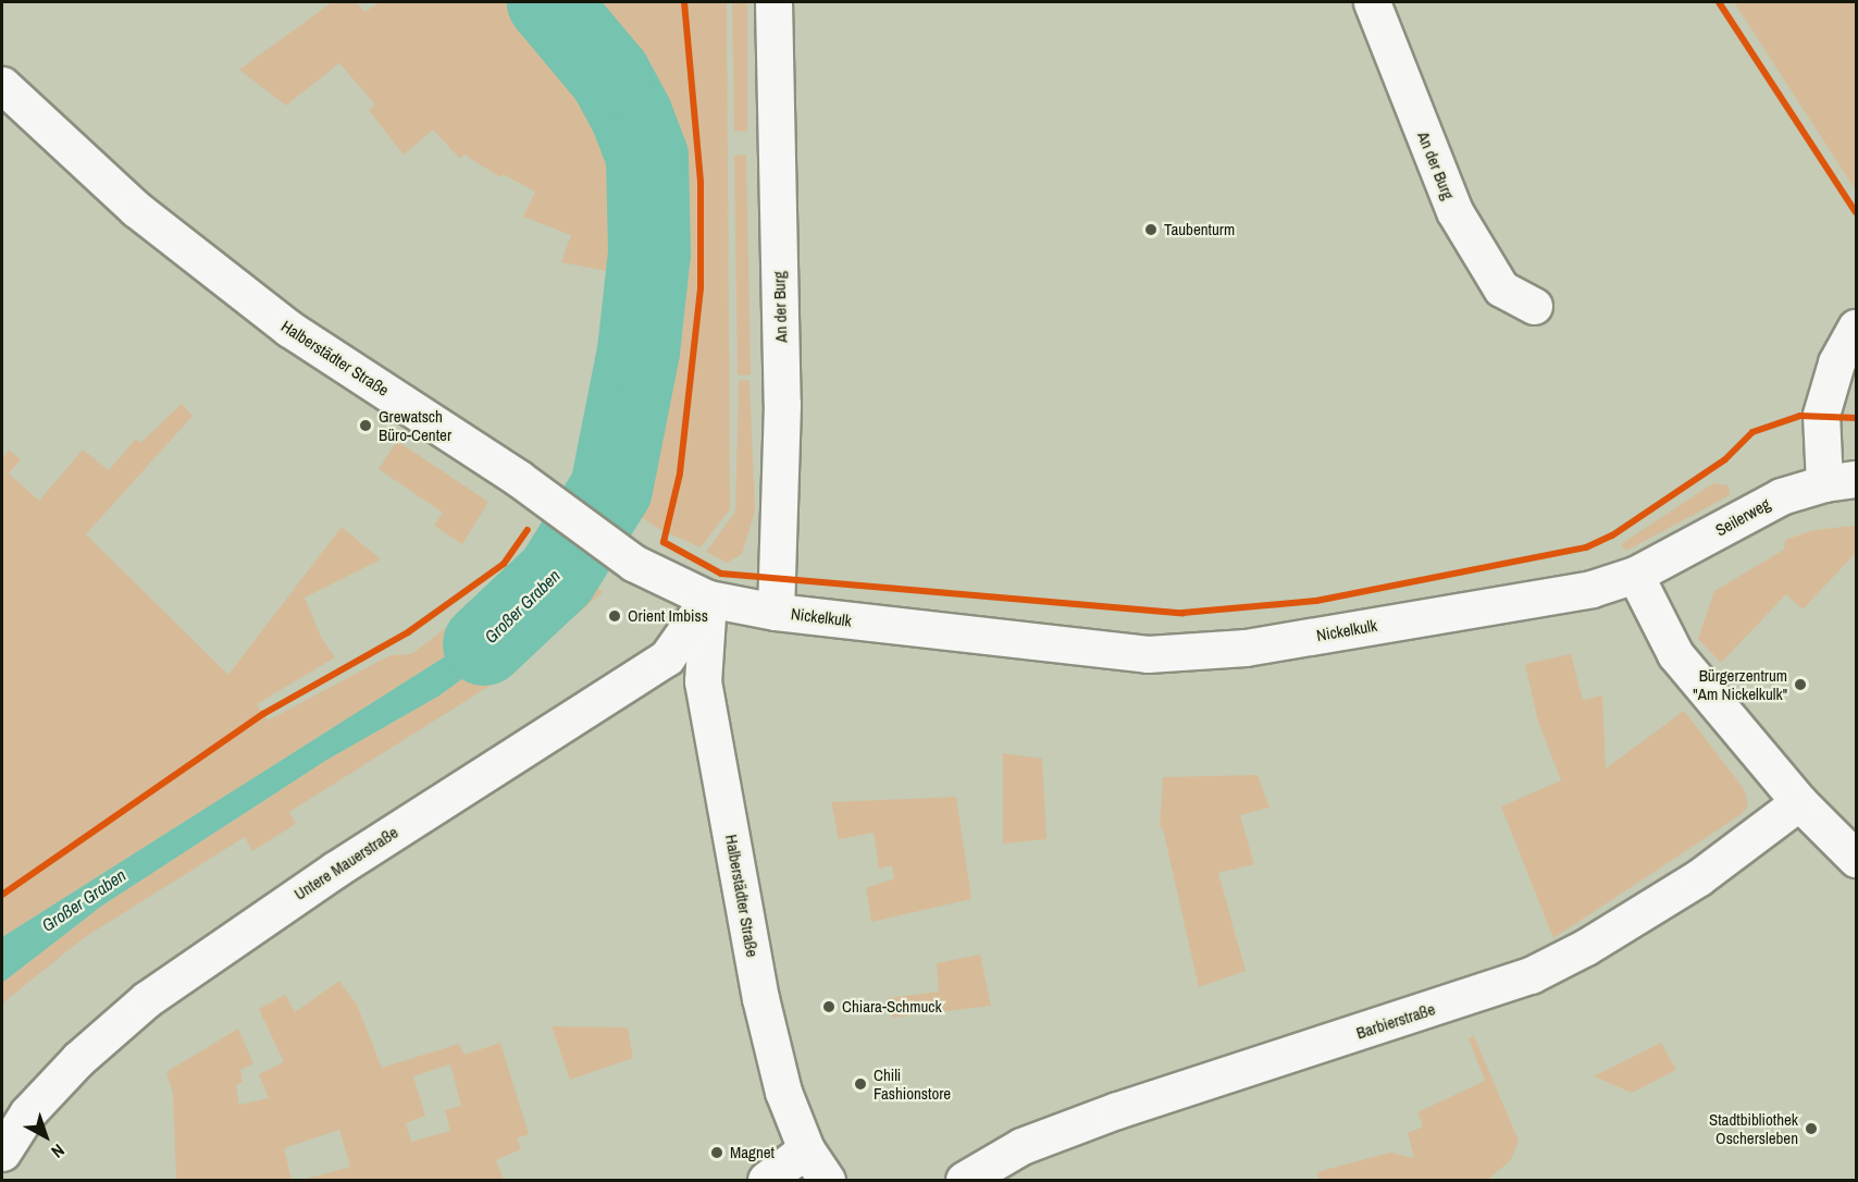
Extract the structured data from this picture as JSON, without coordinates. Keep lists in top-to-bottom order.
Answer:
{
  "streets": {
    "street": [
      "An der Burg",
      "Halberstädter Straße",
      "Seilerweg",
      "Nickelkulk",
      "Untere Mauerstraße",
      "Barbierstraße"
    ]
  },
  "crossings": [
    ["An der Burg", "Nickelkulk"],
    ["Halberstädter Straße", "Nickelkulk"],
    ["Halberstädter Straße", "Untere Mauerstraße"],
    ["Seilerweg", "Nickelkulk"],
    ["Nickelkulk", "Untere Mauerstraße"]
  ],
  "water": ["Großer Graben"],
  "places": [
    "Taubenturm",
    "Grewatsch Büro-Center",
    "Orient Imbiss",
    "Bürgerzentrum \"Am Nickelkulk\"",
    "Chiara-Schmuck",
    "Chili Fashionstore",
    "Stadtbibliothek Oschersleben",
    "Magnet"
  ],
  "north": "bottom right"
}
